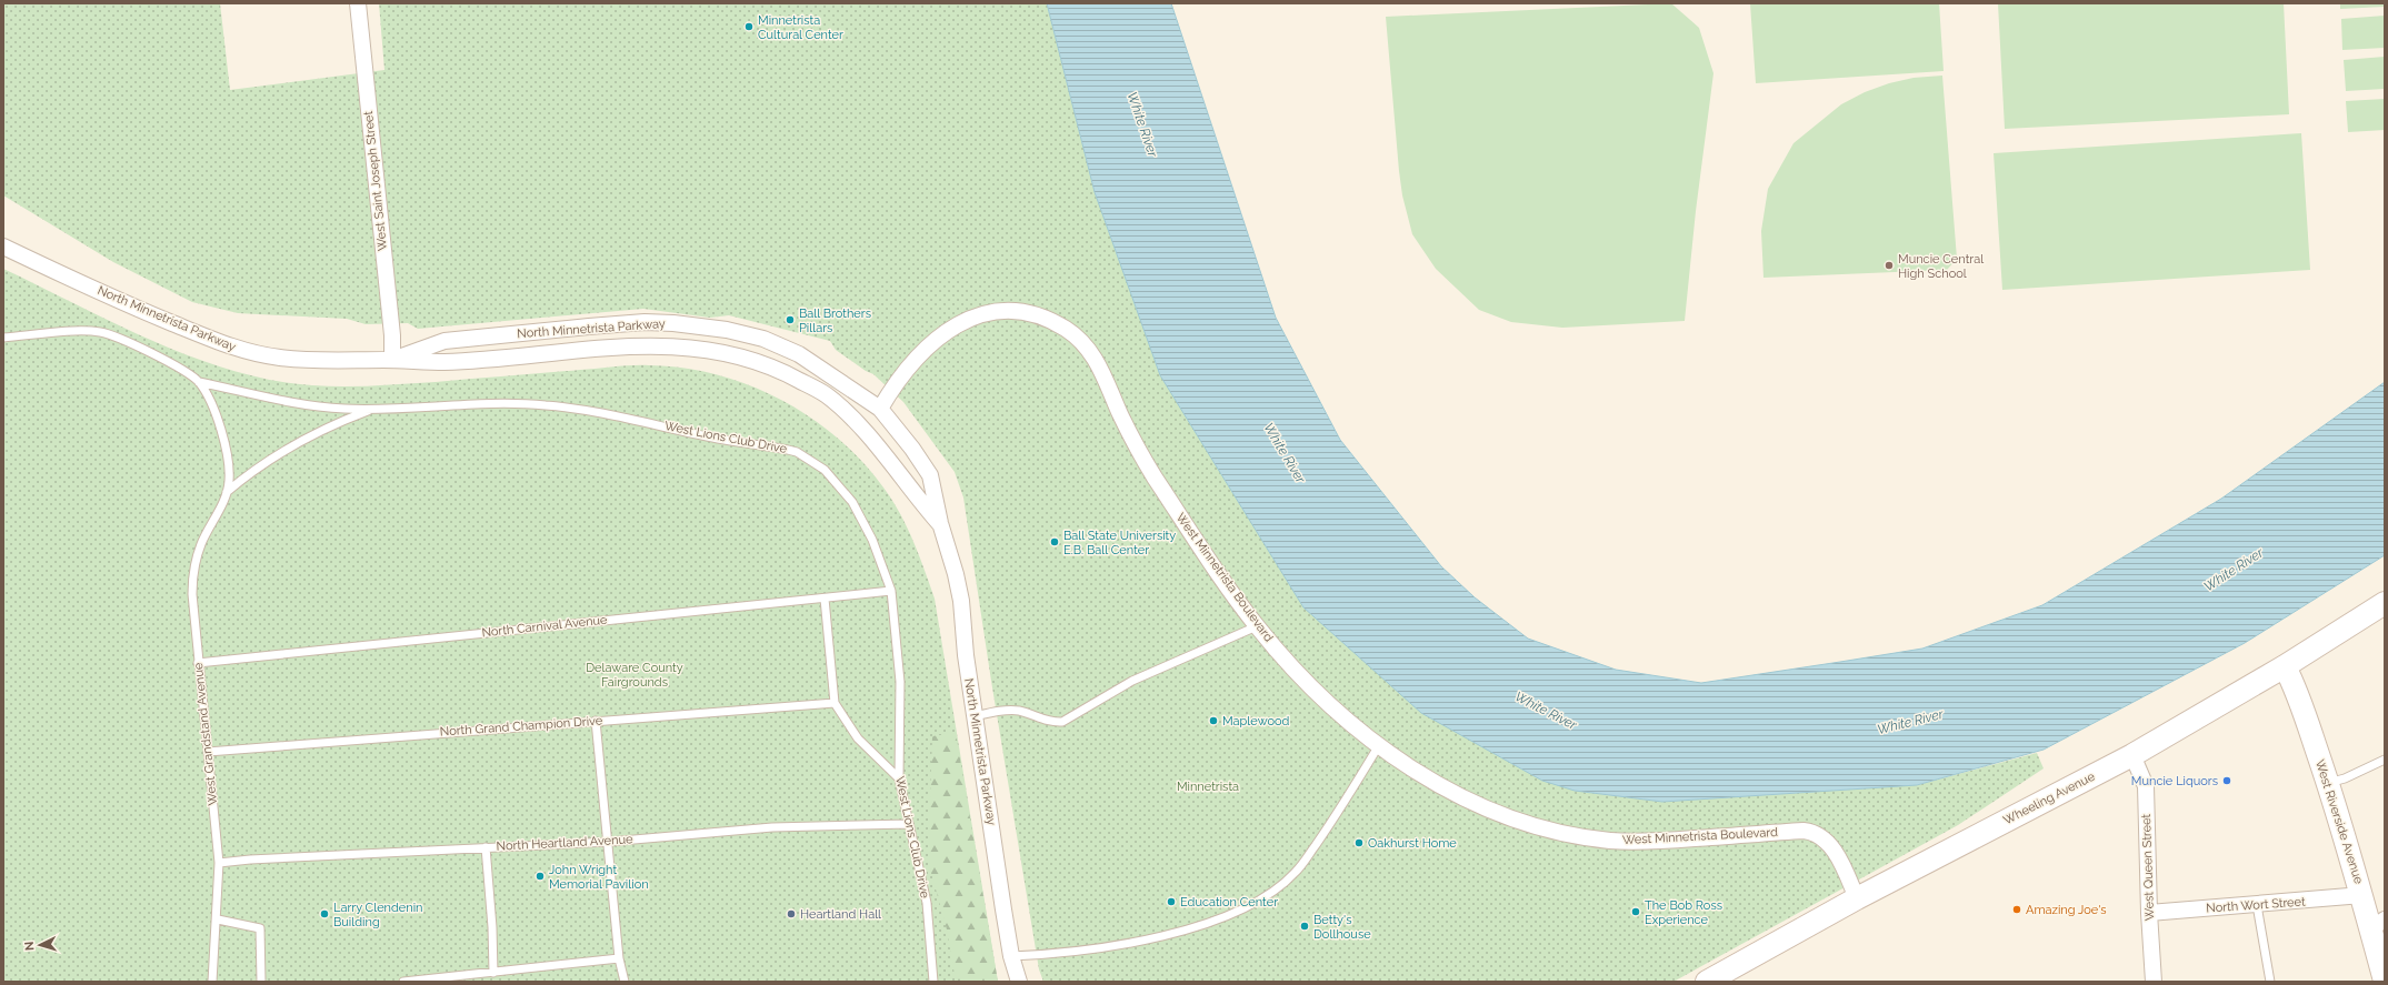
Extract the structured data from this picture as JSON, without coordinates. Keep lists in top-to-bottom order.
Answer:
{
  "streets": {
    "main road": ["Wheeling Avenue", "West Riverside Avenue"],
    "street": [
      "West Saint Joseph Street",
      "North Minnetrista Parkway",
      "West Minnetrista Boulevard",
      "West Queen Street",
      "North Wort Street"
    ],
    "lane": [
      "West Lions Club Drive",
      "North Carnival Avenue",
      "North Grand Champion Drive",
      "West Grandstand Avenue",
      "North Heartland Avenue"
    ]
  },
  "crossings": [
    ["West Saint Joseph Street", "North Minnetrista Parkway"],
    ["North Minnetrista Parkway", "West Minnetrista Boulevard"],
    ["West Lions Club Drive", "North Carnival Avenue"],
    ["West Lions Club Drive", "West Grandstand Avenue"],
    ["West Lions Club Drive", "North Heartland Avenue"],
    ["West Minnetrista Boulevard", "Wheeling Avenue"],
    ["North Carnival Avenue", "West Grandstand Avenue"],
    ["North Grand Champion Drive", "West Grandstand Avenue"],
    ["West Grandstand Avenue", "North Heartland Avenue"],
    ["Wheeling Avenue", "West Riverside Avenue"],
    ["Wheeling Avenue", "West Queen Street"],
    ["West Riverside Avenue", "North Wort Street"],
    ["West Queen Street", "North Wort Street"]
  ],
  "water": ["White River"],
  "parks": ["Delaware County Fairgrounds", "Minnetrista"],
  "places": [
    "Minnetrista Cultural Center",
    "Muncie Central High School",
    "Ball Brothers Pillars",
    "Ball State University E.B. Ball Center",
    "Maplewood",
    "Muncie Liquors",
    "Oakhurst Home",
    "John Wright Memorial Pavilion",
    "Education Center",
    "Amazing Joe's",
    "The Bob Ross Experience",
    "Larry Clendenin Building",
    "Heartland Hall",
    "Betty's Dollhouse"
  ],
  "north": "left"
}
